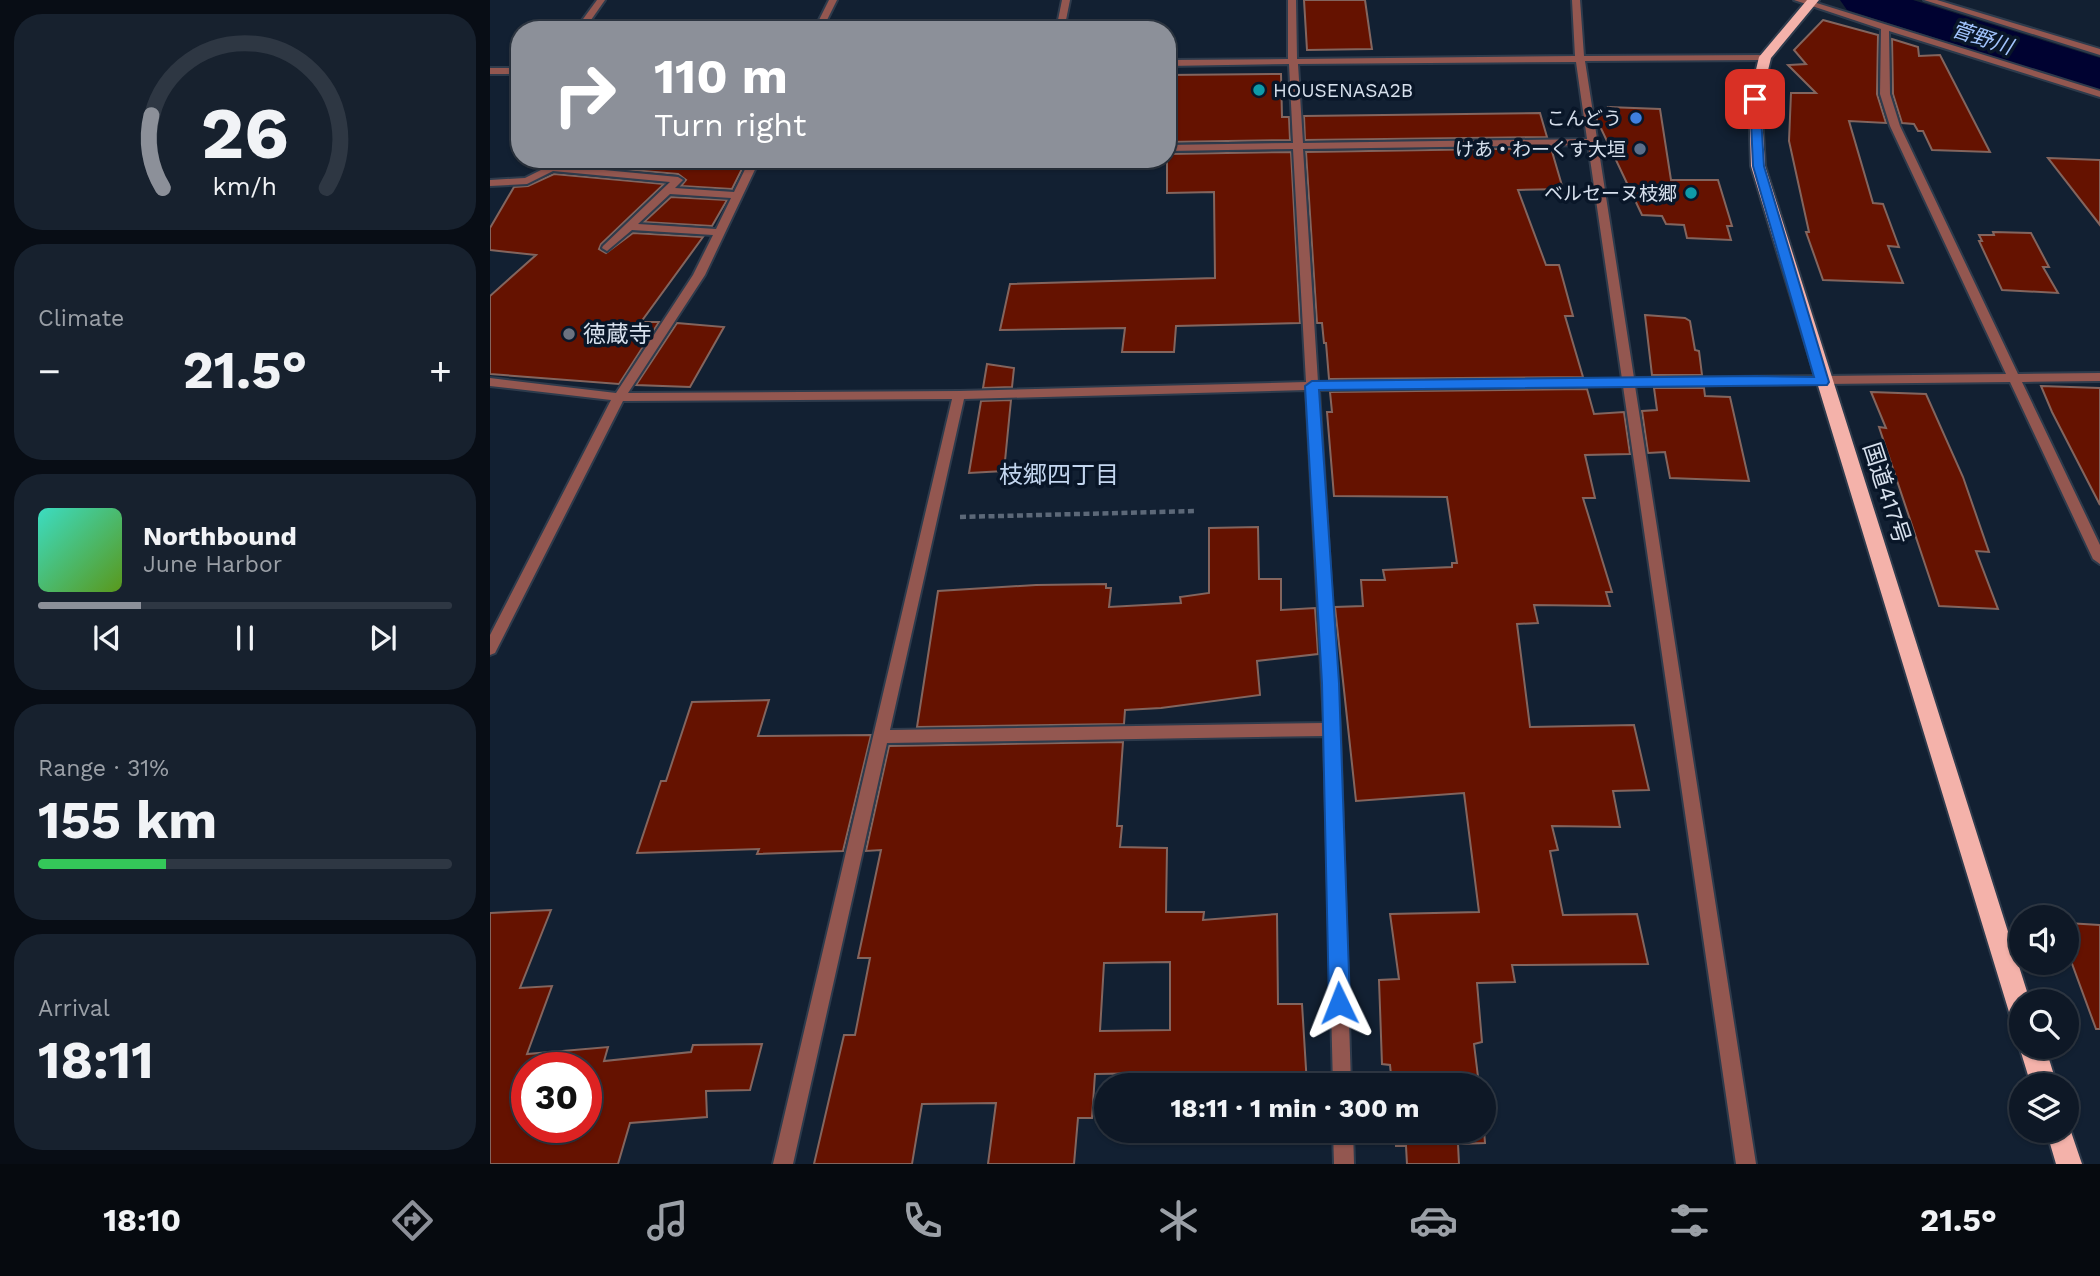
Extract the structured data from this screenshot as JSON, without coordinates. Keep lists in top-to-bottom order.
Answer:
{
  "streets": {
    "highway": ["国道417号"]
  },
  "districts": ["枝郷四丁目"],
  "water": ["菅野川"],
  "places": [
    "HOUSENASA2B",
    "こんどう",
    "けあ・わーくす大垣",
    "ベルセーヌ枝郷",
    "徳蔵寺"
  ],
  "page": {
    "turn": ["110 m", "Turn right"],
    "tile": [
      "Climate",
      ["Range · 31%", "155 km"],
      ["Arrival", "18:11"]
    ],
    "heat": ["−", "21.5°", "+"],
    "song": ["Northbound", "June Harbor"],
    "limit": "30",
    "trip": "18:11 · 1 min · 300 m",
    "tabs": ["18:10", "21.5°"],
    "gauge": ["26", "km/h"]
  }
}
